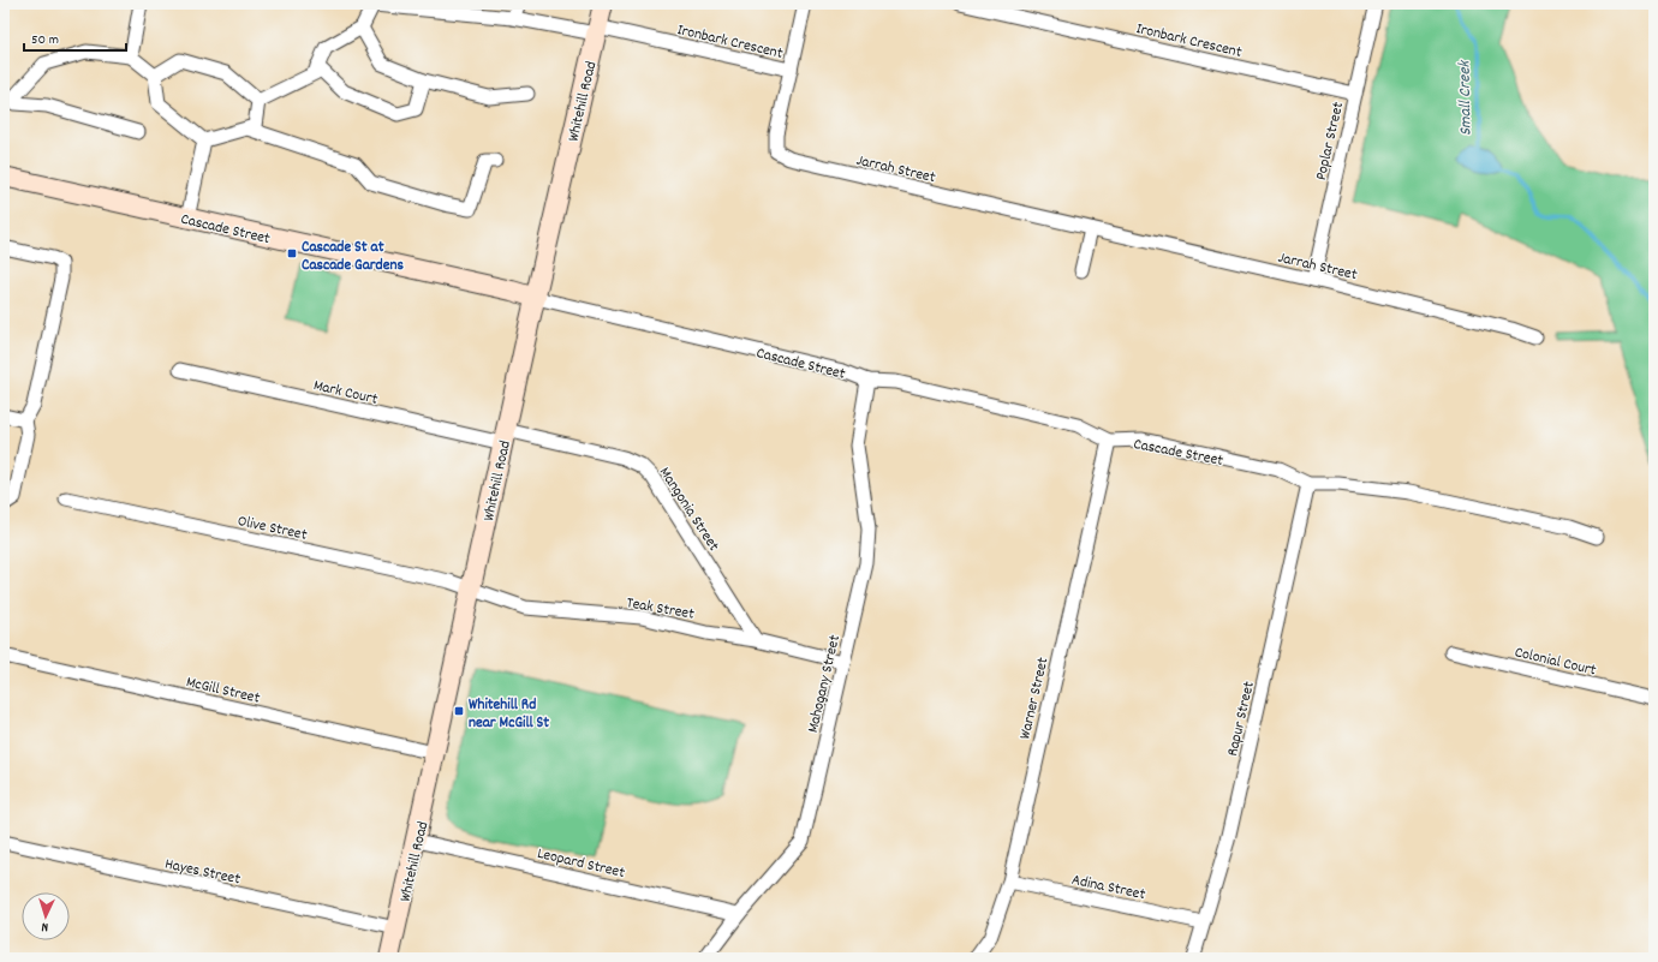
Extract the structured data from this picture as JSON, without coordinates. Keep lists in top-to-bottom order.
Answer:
{
  "streets": {
    "street": [
      "Ironbark Crescent",
      "Whitehill Road",
      "Poplar Street",
      "Jarrah Street",
      "Cascade Street",
      "Mark Court",
      "Mangonia Street",
      "Olive Street",
      "Teak Street",
      "Colonial Court",
      "Mahogany Street",
      "McGill Street",
      "Warner Street",
      "Rapur Street",
      "Leopard Street",
      "Hayes Street",
      "Adina Street"
    ]
  },
  "crossings": [
    ["Ironbark Crescent", "Whitehill Road"],
    ["Ironbark Crescent", "Poplar Street"],
    ["Ironbark Crescent", "Jarrah Street"],
    ["Whitehill Road", "Cascade Street"],
    ["Whitehill Road", "Mark Court"],
    ["Whitehill Road", "Mangonia Street"],
    ["Whitehill Road", "Olive Street"],
    ["Whitehill Road", "Teak Street"],
    ["Whitehill Road", "McGill Street"],
    ["Whitehill Road", "Leopard Street"],
    ["Whitehill Road", "Hayes Street"],
    ["Poplar Street", "Jarrah Street"],
    ["Cascade Street", "Mahogany Street"],
    ["Cascade Street", "Warner Street"],
    ["Cascade Street", "Rapur Street"],
    ["Mark Court", "Mangonia Street"],
    ["Mangonia Street", "Teak Street"],
    ["Olive Street", "Teak Street"],
    ["Teak Street", "Mahogany Street"],
    ["Mahogany Street", "Leopard Street"],
    ["Warner Street", "Adina Street"],
    ["Rapur Street", "Adina Street"]
  ],
  "water": ["Small Creek"],
  "places": {
    "transit": ["Cascade St at Cascade Gardens", "Whitehill Rd near McGill St"]
  },
  "scale_bar": "50 m",
  "north": "bottom"
}
